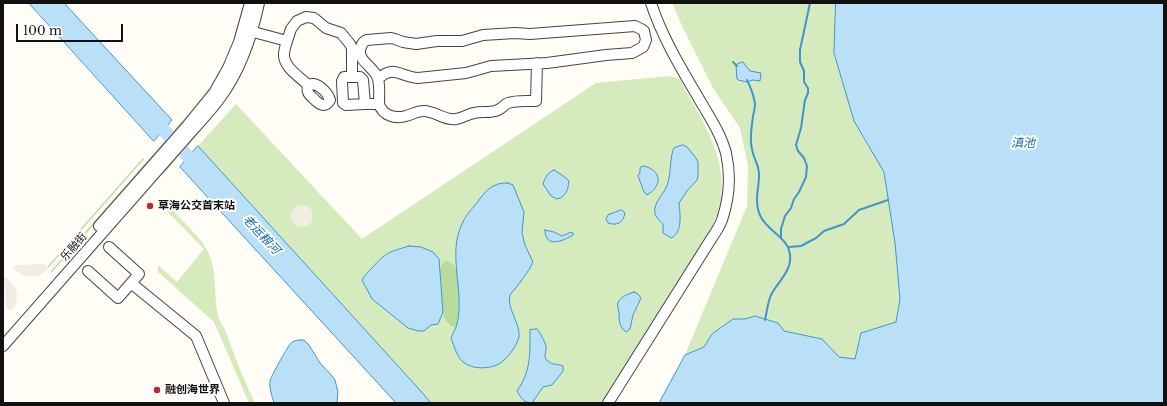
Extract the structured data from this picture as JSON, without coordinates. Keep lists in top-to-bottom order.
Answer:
{
  "streets": {
    "street": ["乐融街"]
  },
  "water": ["滇池", "老运粮河"],
  "places": ["草海公交首末站", "融创海世界"],
  "scale_bar": "100 m"
}
